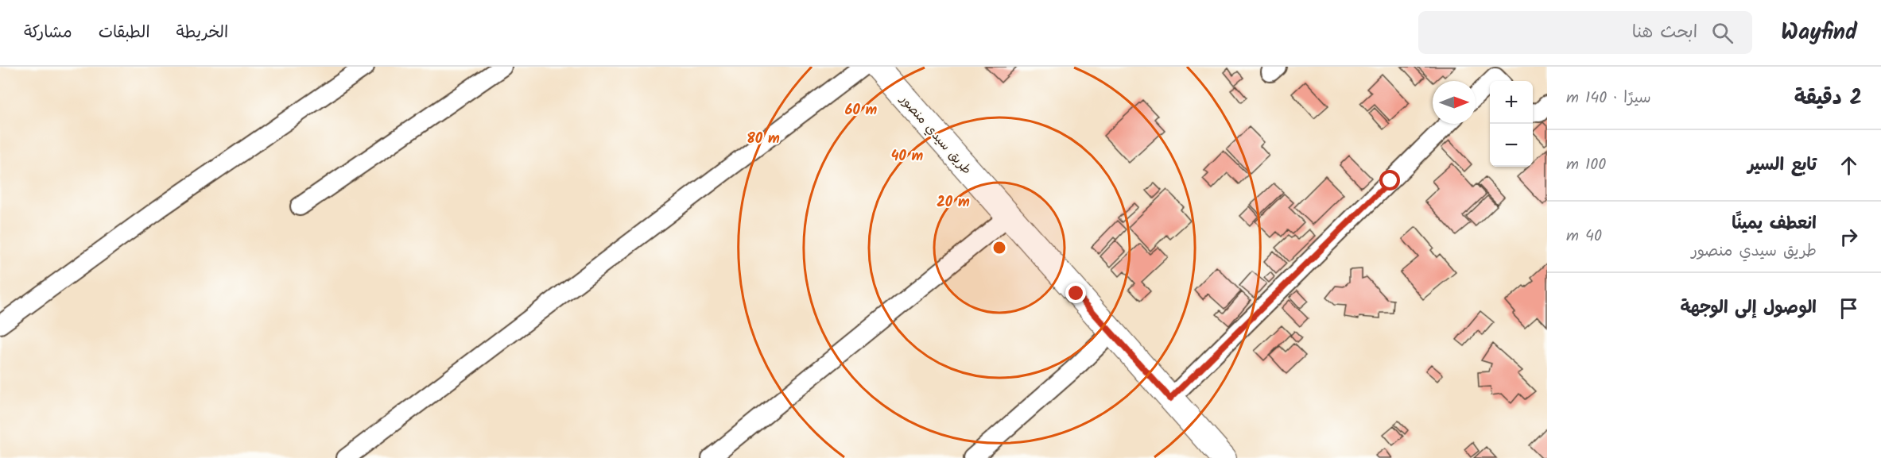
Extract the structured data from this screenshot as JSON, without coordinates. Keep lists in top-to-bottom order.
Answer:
{
  "streets": {
    "main road": ["طريق سيدي منصور"]
  },
  "north": "right",
  "page": {
    "header": "Wayfind",
    "search": "ابحث هنا",
    "nav": ["الخريطة", "الطبقات", "مشاركة"],
    "heading": ["2 دقيقة", "سيرًا · 140 m"],
    "map_buttons": ["+", "−"],
    "list": [
      ["تابع السير", "100 m"],
      ["انعطف يمينًا", "طريق سيدي منصور", "40 m"],
      "الوصول إلى الوجهة"
    ]
  },
  "rings": [
    "60 m",
    "80 m",
    "40 m",
    "20 m"
  ]
}
